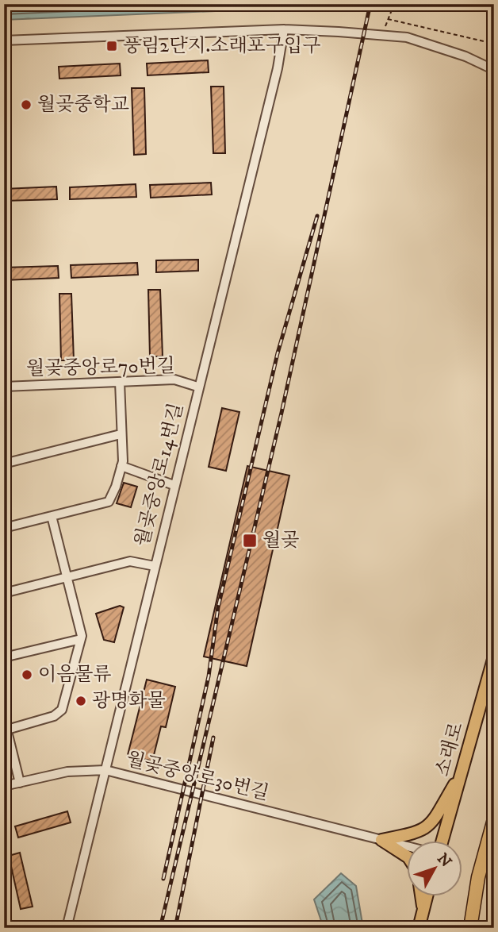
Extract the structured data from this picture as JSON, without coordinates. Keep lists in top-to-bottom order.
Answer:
{
  "streets": {
    "main road": ["소래로"],
    "street": ["월곶중앙로70번길", "월곶중앙로14번길", "월곶중앙로30번길"]
  },
  "crossings": [
    ["월곶중앙로70번길", "월곶중앙로14번길"],
    ["월곶중앙로14번길", "월곶중앙로30번길"]
  ],
  "places": {
    "transit": ["풍림2단지.소래포구입구", "월곶"],
    "other": ["월곶중학교", "이음물류", "광명화물"]
  },
  "north": "top right"
}
